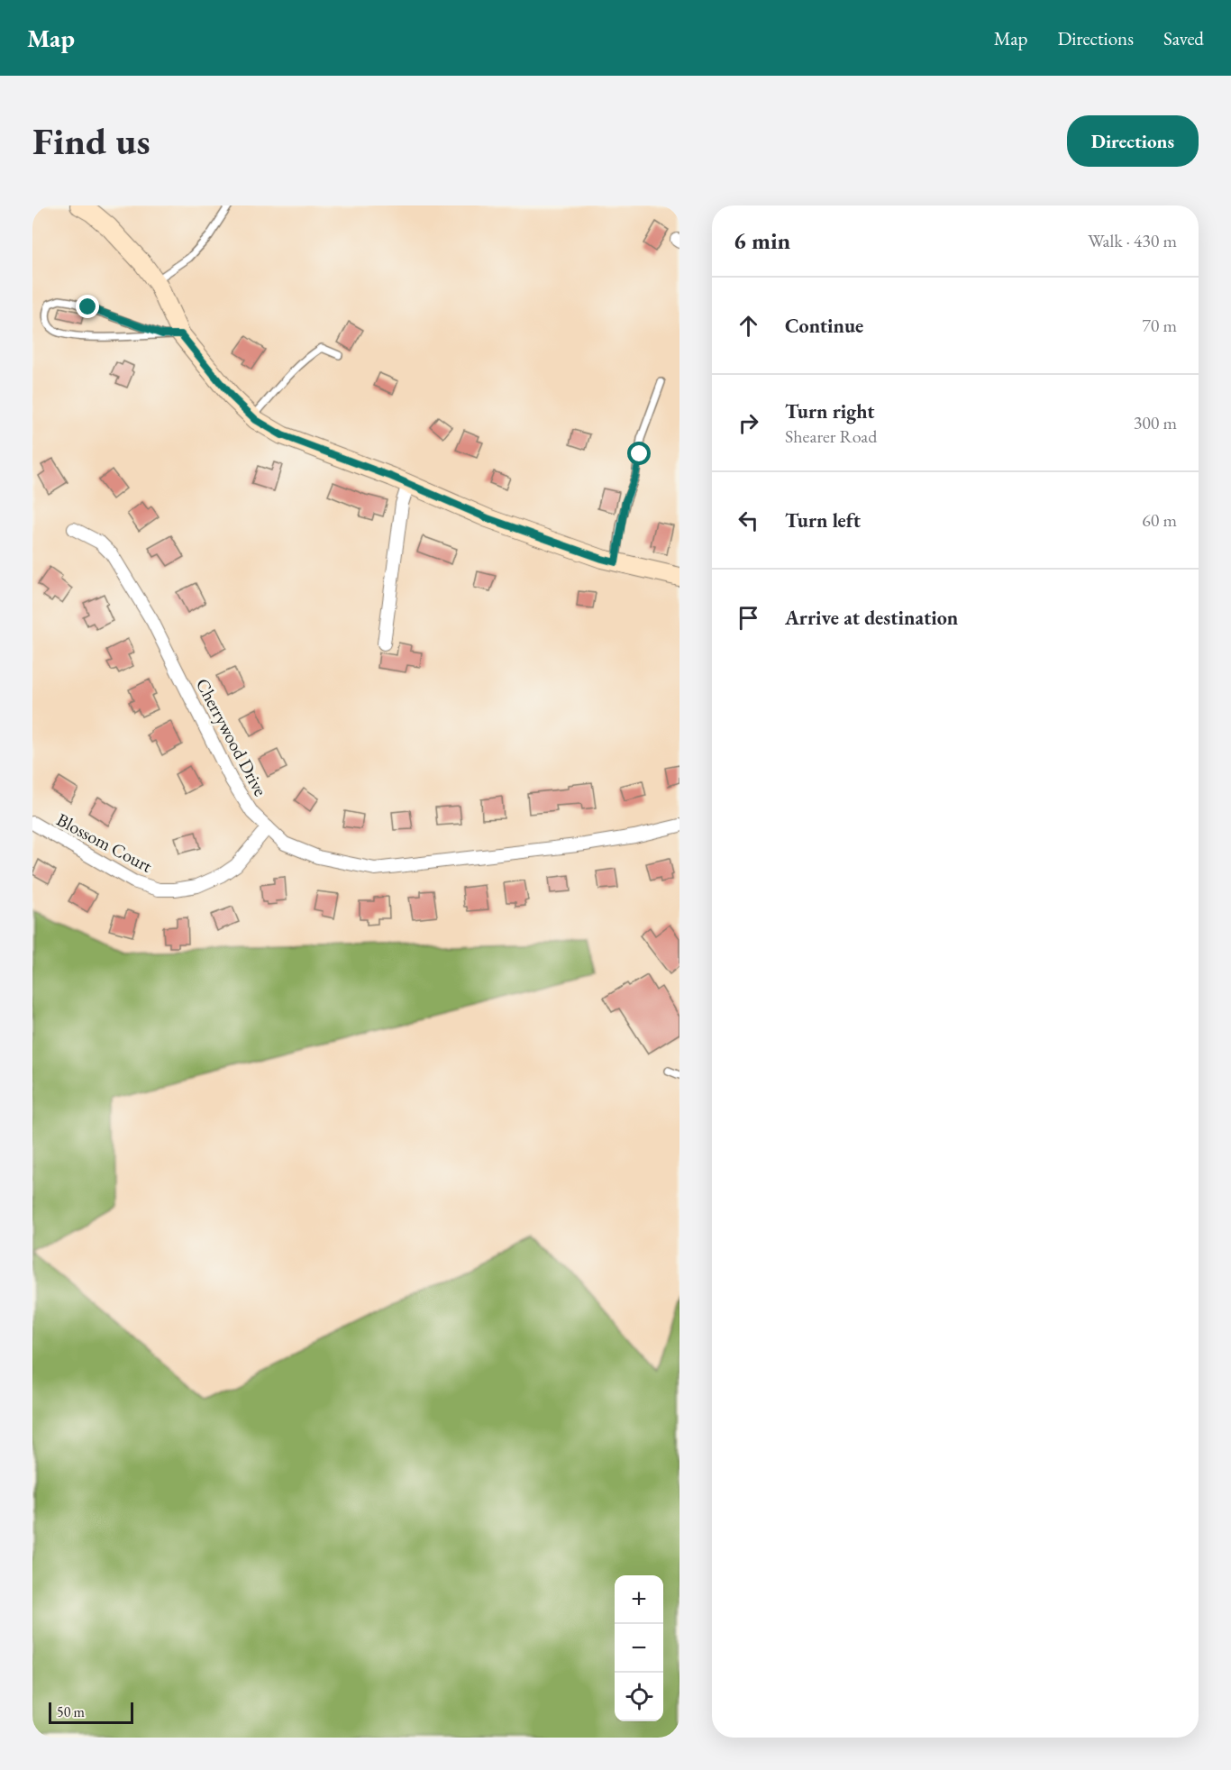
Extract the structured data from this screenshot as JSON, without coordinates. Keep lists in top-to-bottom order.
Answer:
{
  "streets": {
    "street": ["Cherrywood Drive", "Blossom Court"]
  },
  "crossings": [
    ["Cherrywood Drive", "Blossom Court"]
  ],
  "scale_bar": "50 m",
  "page": {
    "header": "Map",
    "nav": ["Map", "Directions", "Saved"],
    "buttons": "Directions",
    "title": "Find us",
    "heading": ["6 min", "Walk · 430 m"],
    "list": [
      ["Continue", "70 m"],
      ["Turn right", "Shearer Road", "300 m"],
      ["Turn left", "60 m"],
      "Arrive at destination"
    ],
    "map_buttons": ["+", "−"],
    "scale": "50 m"
  }
}
